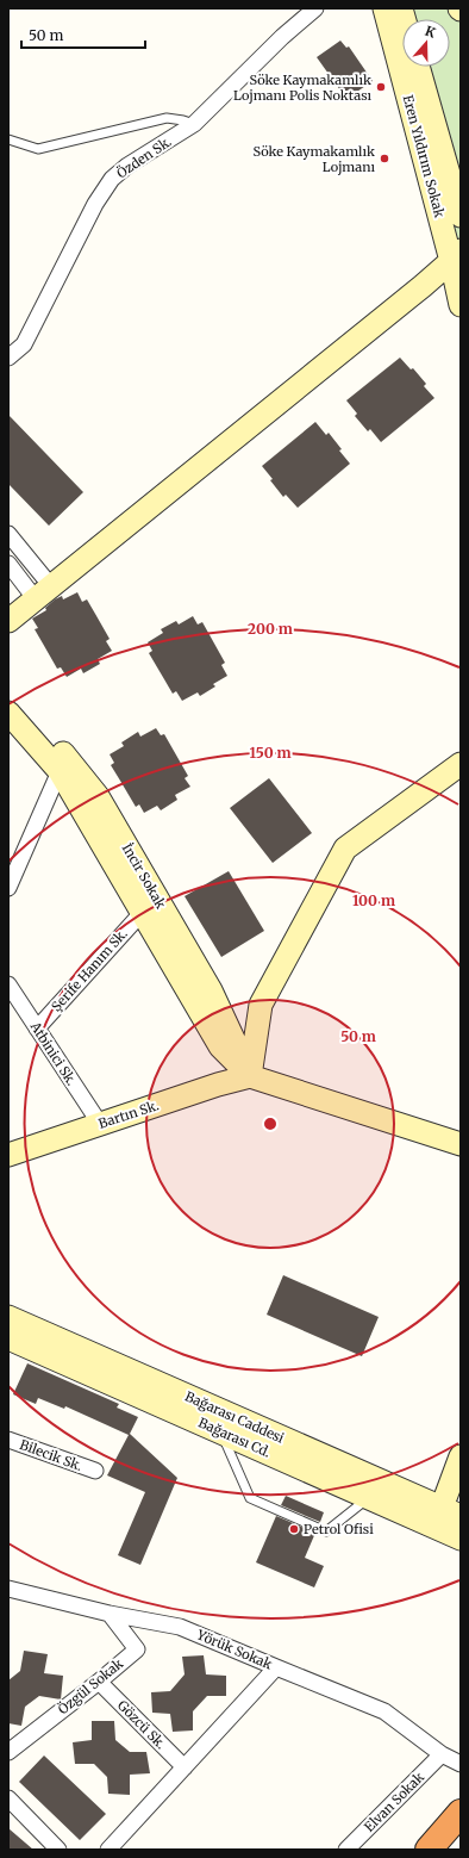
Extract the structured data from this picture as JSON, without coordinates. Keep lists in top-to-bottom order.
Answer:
{
  "streets": {
    "main road": [
      "Eren Yıldırım Sokak",
      "İncir Sokak",
      "Bartın Sk.",
      "Bağarası Caddesi",
      "Bağarası Cd."
    ],
    "street": [
      "Özden Sk.",
      "Şerife Hanım Sk.",
      "Atbinici Sk.",
      "Bilecik Sk.",
      "Yörük Sokak",
      "Özgül Sokak",
      "Gözcü Sk.",
      "Elvan Sokak"
    ]
  },
  "crossings": [
    ["İncir Sokak", "Şerife Hanım Sk."],
    ["İncir Sokak", "Bartın Sk."],
    ["Şerife Hanım Sk.", "Atbinici Sk."],
    ["Atbinici Sk.", "Bartın Sk."],
    ["Bağarası Caddesi", "Bağarası Cd."],
    ["Yörük Sokak", "Özgül Sokak"],
    ["Yörük Sokak", "Elvan Sokak"],
    ["Özgül Sokak", "Gözcü Sk."]
  ],
  "places": ["Söke Kaymakamlık Lojmanı Polis Noktası", "Söke Kaymakamlık Lojmanı", "Petrol Ofisi"],
  "scale_bar": "50 m",
  "north": "top",
  "rings": [
    "200 m",
    "150 m",
    "100 m",
    "50 m"
  ]
}
